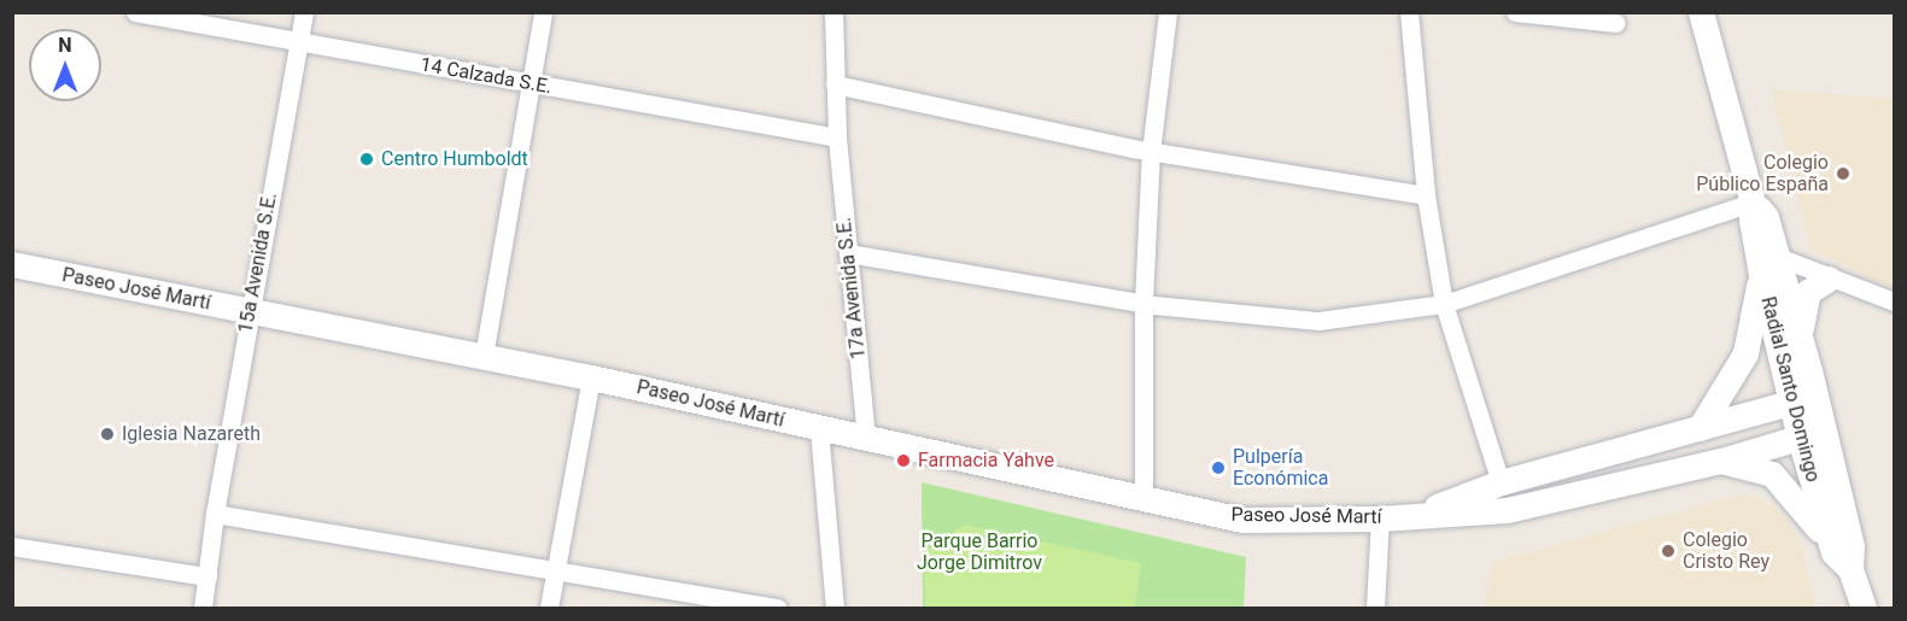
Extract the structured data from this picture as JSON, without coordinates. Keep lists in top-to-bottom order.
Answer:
{
  "streets": {
    "main road": ["Paseo José Martí", "Radial Santo Domingo"],
    "street": ["14 Calzada S.E.", "15a Avenida S.E.", "17a Avenida S.E."]
  },
  "crossings": [
    ["14 Calzada S.E.", "15a Avenida S.E."],
    ["14 Calzada S.E.", "17a Avenida S.E."],
    ["15a Avenida S.E.", "Paseo José Martí"],
    ["17a Avenida S.E.", "Paseo José Martí"],
    ["Paseo José Martí", "Radial Santo Domingo"]
  ],
  "parks": ["Parque Barrio Jorge Dimitrov"],
  "places": [
    "Centro Humboldt",
    "Colegio Público España",
    "Iglesia Nazareth",
    "Farmacia Yahve",
    "Pulpería Económica",
    "Colegio Cristo Rey"
  ],
  "north": "top"
}
